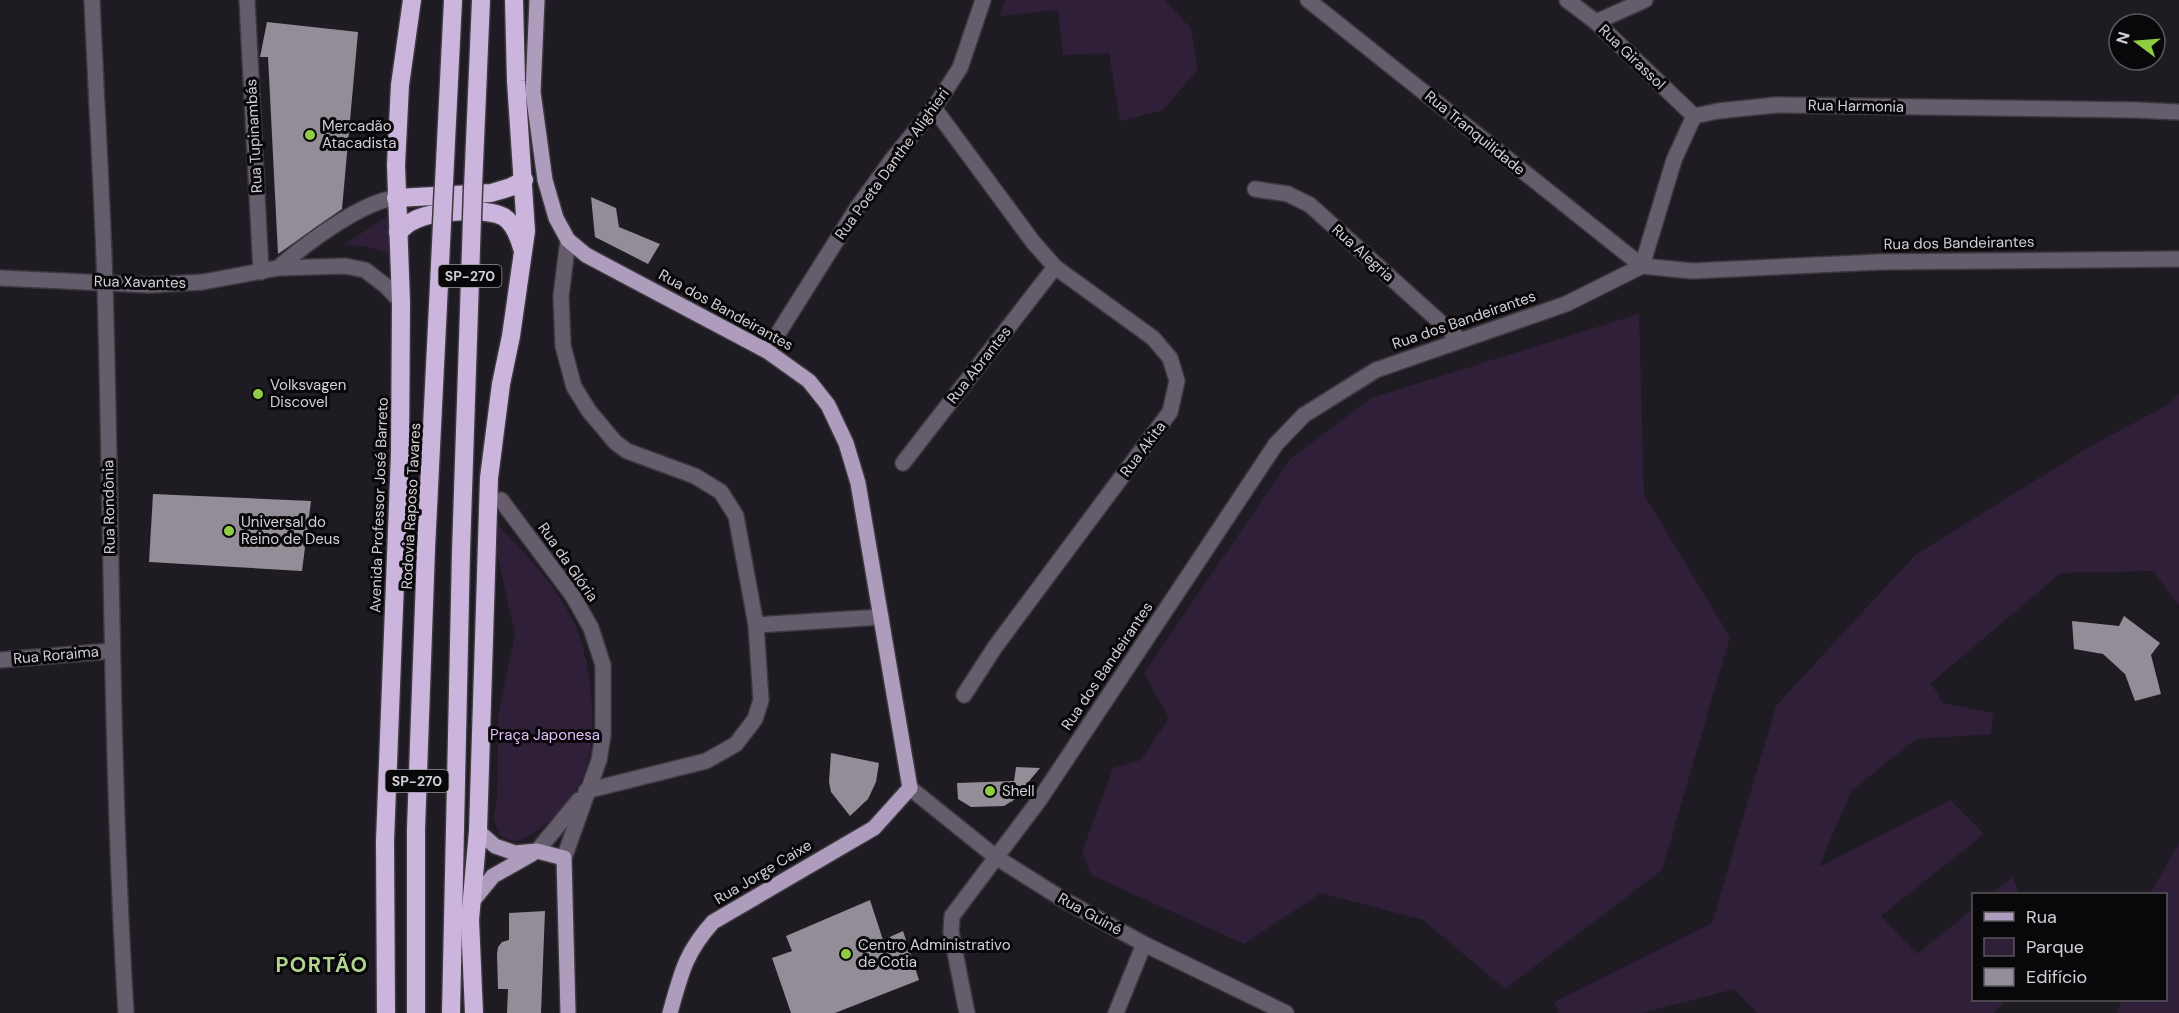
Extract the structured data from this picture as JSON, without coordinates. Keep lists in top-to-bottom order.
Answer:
{
  "streets": {
    "highway": ["SP-270", "Avenida Professor José Barreto", "Rodovia Raposo Tavares"],
    "main road": ["Rua dos Bandeirantes", "Rua Jorge Caixe"],
    "street": [
      "Rua Girassol",
      "Rua Harmonia",
      "Rua Tranquilidade",
      "Rua Tupinambás",
      "Rua Poeta Danthe Alighieri",
      "Rua Alegria",
      "Rua Xavantes",
      "Rua Abrantes",
      "Rua Akita",
      "Rua Rondônia",
      "Rua da Glória",
      "Rua Roraima",
      "Rua Guiné"
    ]
  },
  "crossings": [
    ["Rua Girassol", "Rua Harmonia"],
    ["Rua Tranquilidade", "Rua dos Bandeirantes"],
    ["Rua Tupinambás", "Rua Xavantes"],
    ["Rua Poeta Danthe Alighieri", "Rua dos Bandeirantes"],
    ["Rua Poeta Danthe Alighieri", "Rua Akita"],
    ["Rua dos Bandeirantes", "Rua Alegria"],
    ["Rua dos Bandeirantes", "Rua Jorge Caixe"],
    ["Rua dos Bandeirantes", "Rua Guiné"],
    ["Rua Xavantes", "Avenida Professor José Barreto"],
    ["Rua Xavantes", "Rua Rondônia"],
    ["Rua Abrantes", "Rua Akita"],
    ["Rua Rondônia", "Rua Roraima"],
    ["Rua Jorge Caixe", "Rua Guiné"]
  ],
  "districts": ["PORTÃO"],
  "parks": ["Praça Japonesa"],
  "places": [
    "Mercadão Atacadista",
    "Volksvagen Discovel",
    "Universal do Reino de Deus",
    "Shell",
    "Centro Administrativo de Cotia"
  ],
  "legend": ["Rua", "Parque", "Edifício"],
  "north": "left"
}
